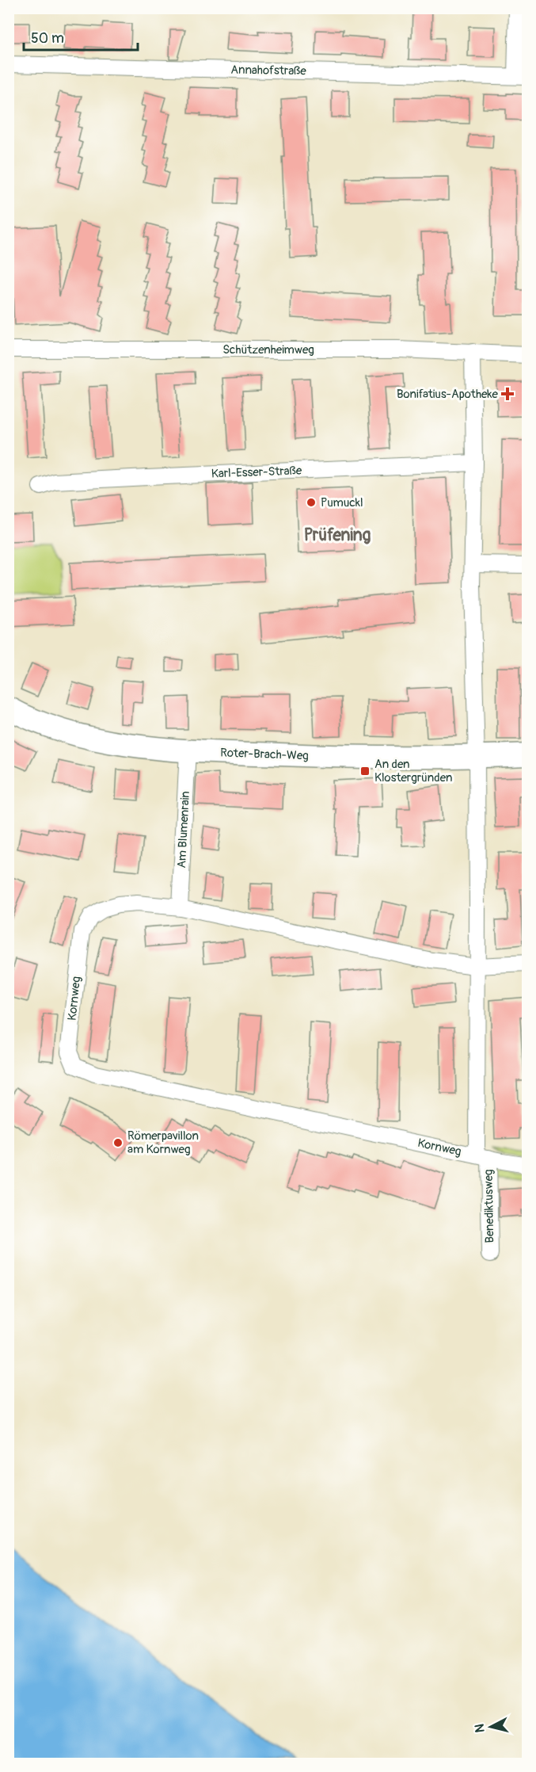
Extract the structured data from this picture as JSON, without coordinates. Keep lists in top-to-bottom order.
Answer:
{
  "streets": {
    "street": [
      "Annahofstraße",
      "Schützenheimweg",
      "Karl-Esser-Straße",
      "Roter-Brach-Weg",
      "Am Blumenrain",
      "Kornweg",
      "Benediktusweg"
    ]
  },
  "crossings": [
    ["Roter-Brach-Weg", "Am Blumenrain"],
    ["Am Blumenrain", "Kornweg"],
    ["Kornweg", "Benediktusweg"]
  ],
  "districts": ["Prüfening"],
  "places": {
    "health": ["Bonifatius-Apotheke"],
    "other": ["Pumuckl", "Römerpavillon am Kornweg"],
    "transit": ["An den Klostergründen"]
  },
  "scale_bar": "50 m",
  "north": "left"
}
